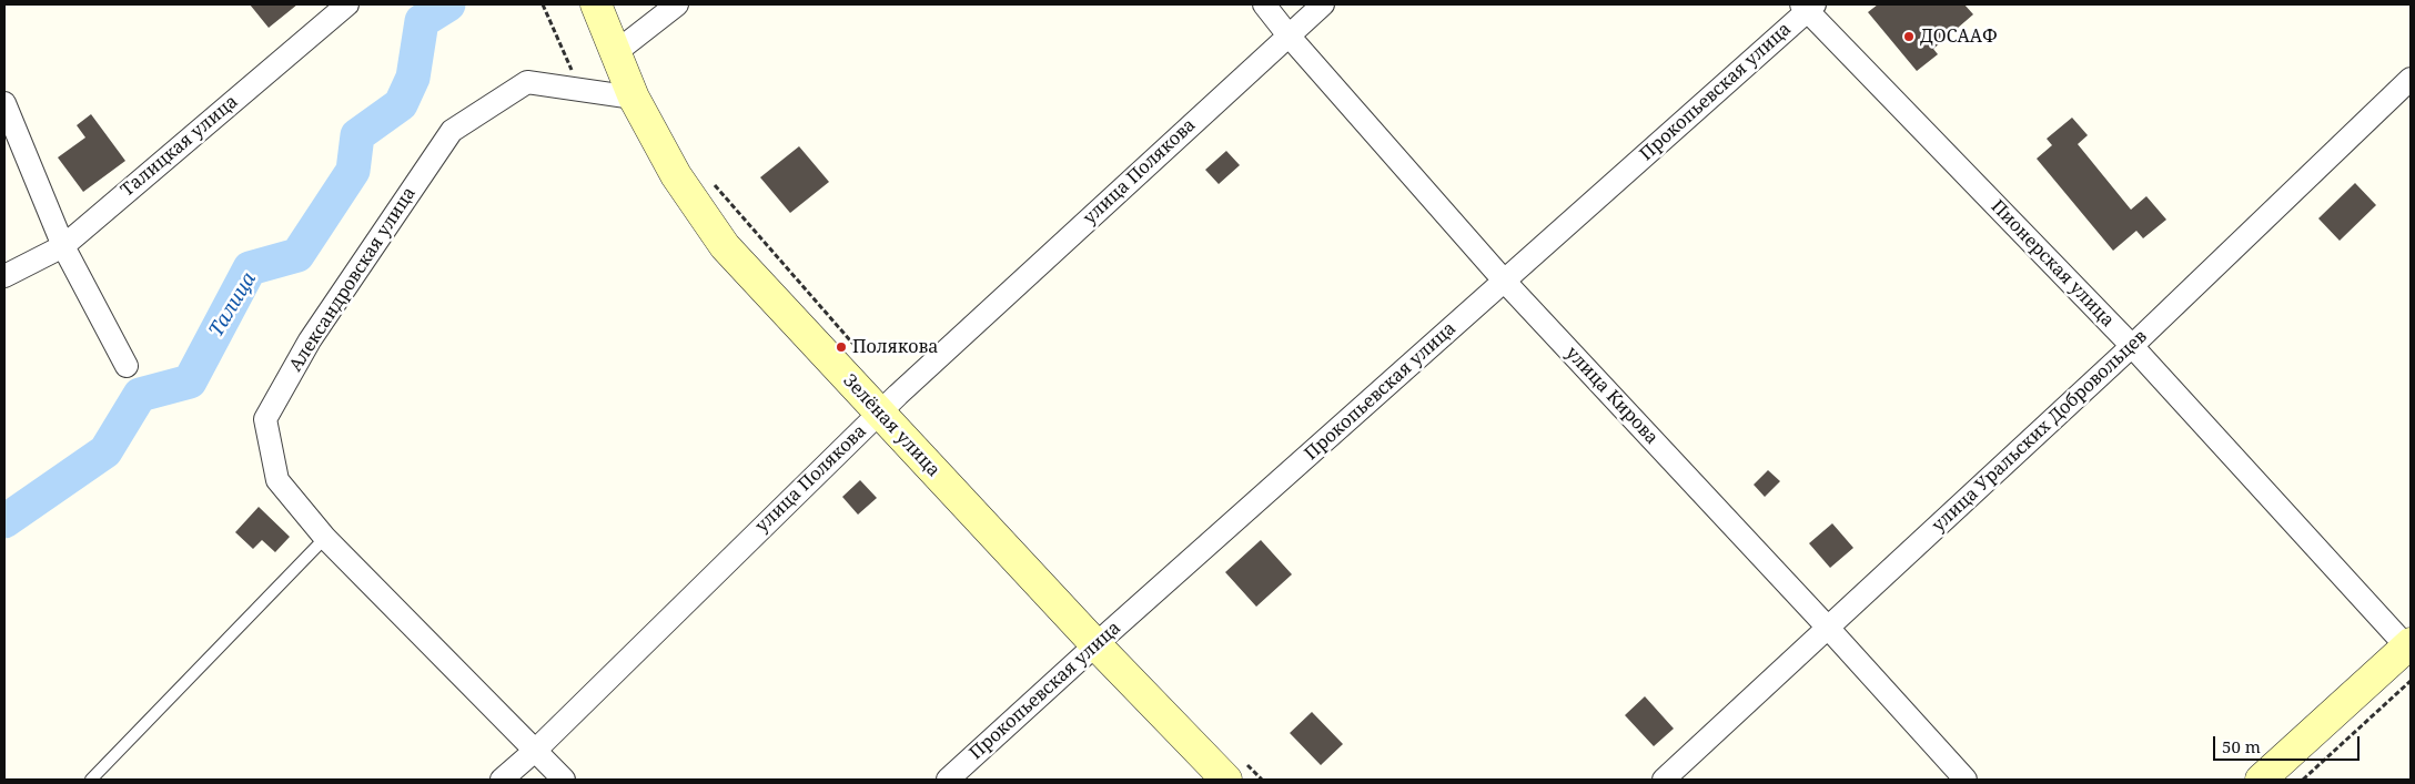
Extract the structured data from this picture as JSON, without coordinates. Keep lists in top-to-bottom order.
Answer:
{
  "streets": {
    "main road": ["Зелёная улица"],
    "street": [
      "Прокопьевская улица",
      "Талицкая улица",
      "улица Полякова",
      "Пионерская улица",
      "Александровская улица",
      "улица Кирова",
      "улица Уральских Добровольцев"
    ]
  },
  "crossings": [
    ["Прокопьевская улица", "Пионерская улица"],
    ["Прокопьевская улица", "улица Кирова"],
    ["Прокопьевская улица", "Зелёная улица"],
    ["улица Полякова", "Александровская улица"],
    ["улица Полякова", "улица Кирова"],
    ["улица Полякова", "Зелёная улица"],
    ["Пионерская улица", "улица Уральских Добровольцев"],
    ["Александровская улица", "Зелёная улица"],
    ["улица Кирова", "улица Уральских Добровольцев"]
  ],
  "water": ["Талица"],
  "places": ["ДОСААФ", "Полякова"],
  "scale_bar": "50 m"
}
